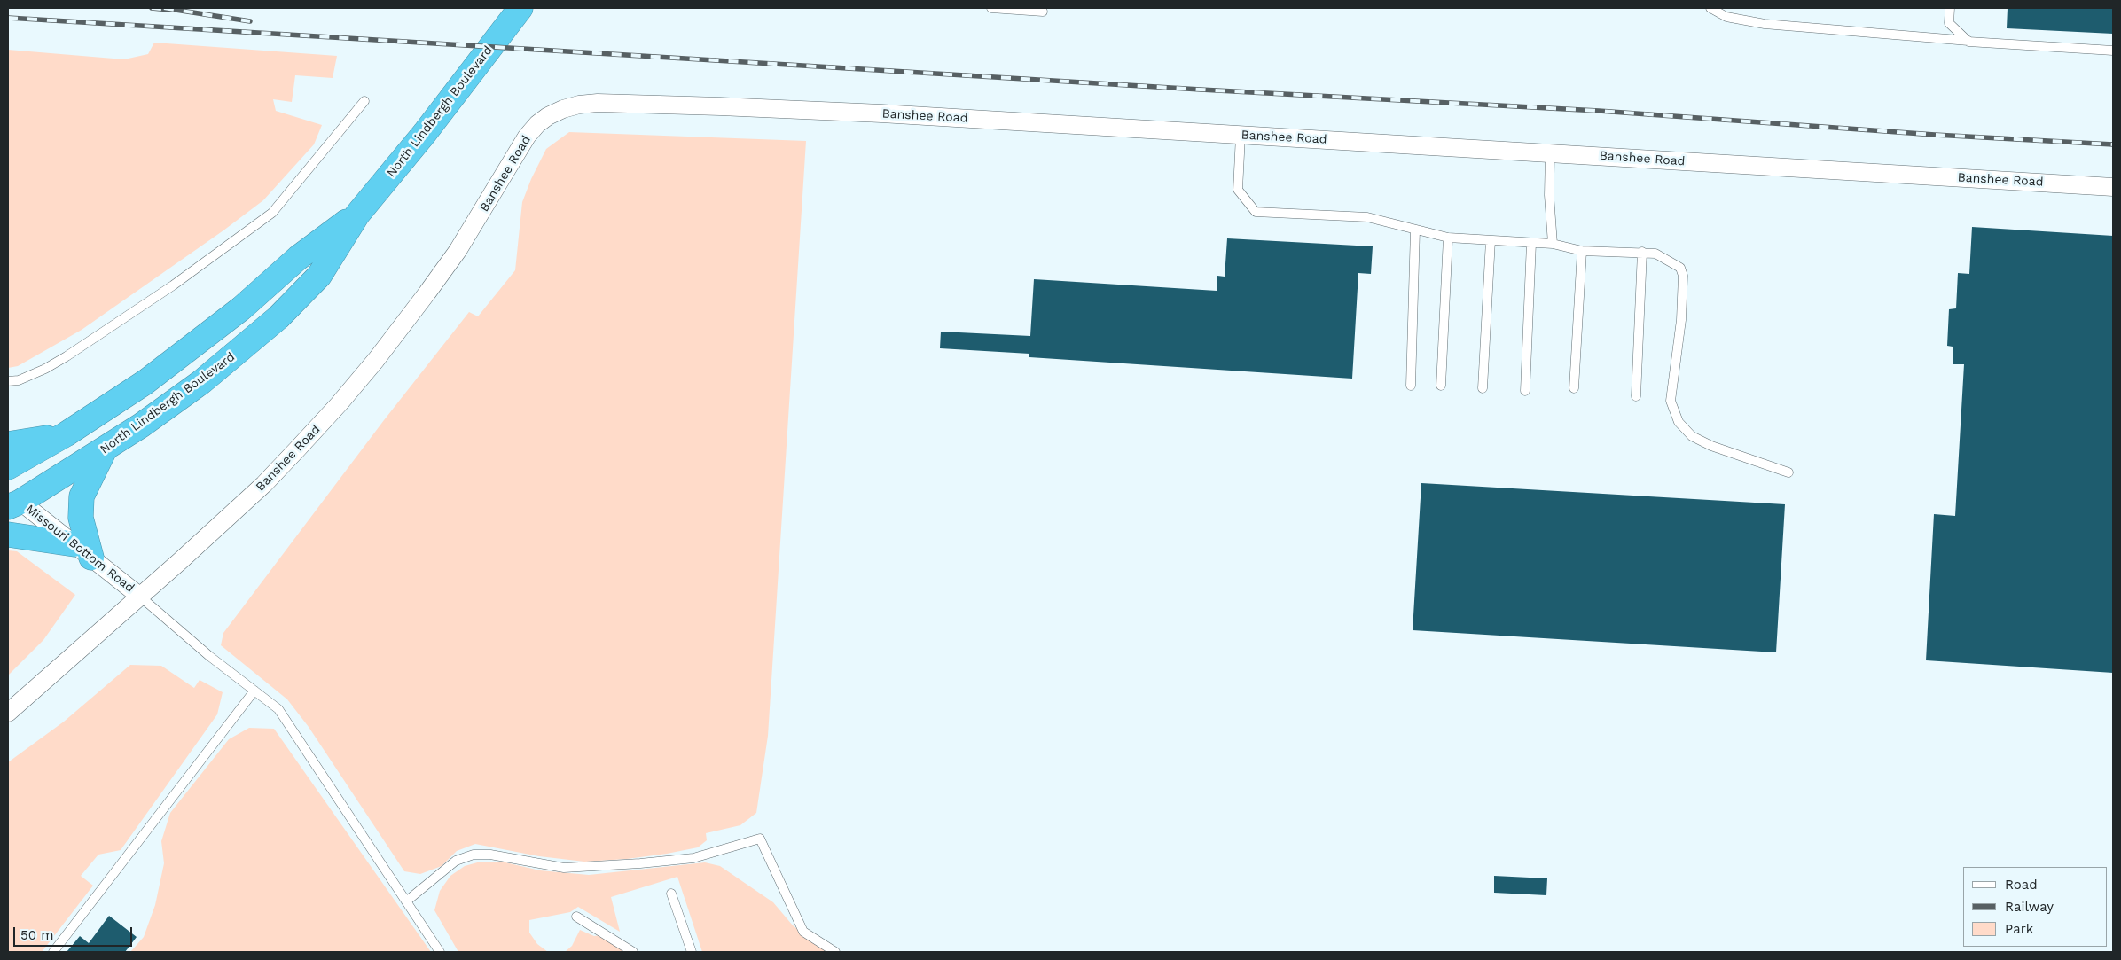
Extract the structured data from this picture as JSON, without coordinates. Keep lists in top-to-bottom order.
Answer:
{
  "streets": {
    "highway": ["North Lindbergh Boulevard"],
    "street": ["Banshee Road", "Missouri Bottom Road"]
  },
  "crossings": [
    ["North Lindbergh Boulevard", "Missouri Bottom Road"],
    ["Banshee Road", "Missouri Bottom Road"]
  ],
  "legend": ["Road", "Railway", "Park"],
  "scale_bar": "50 m"
}
